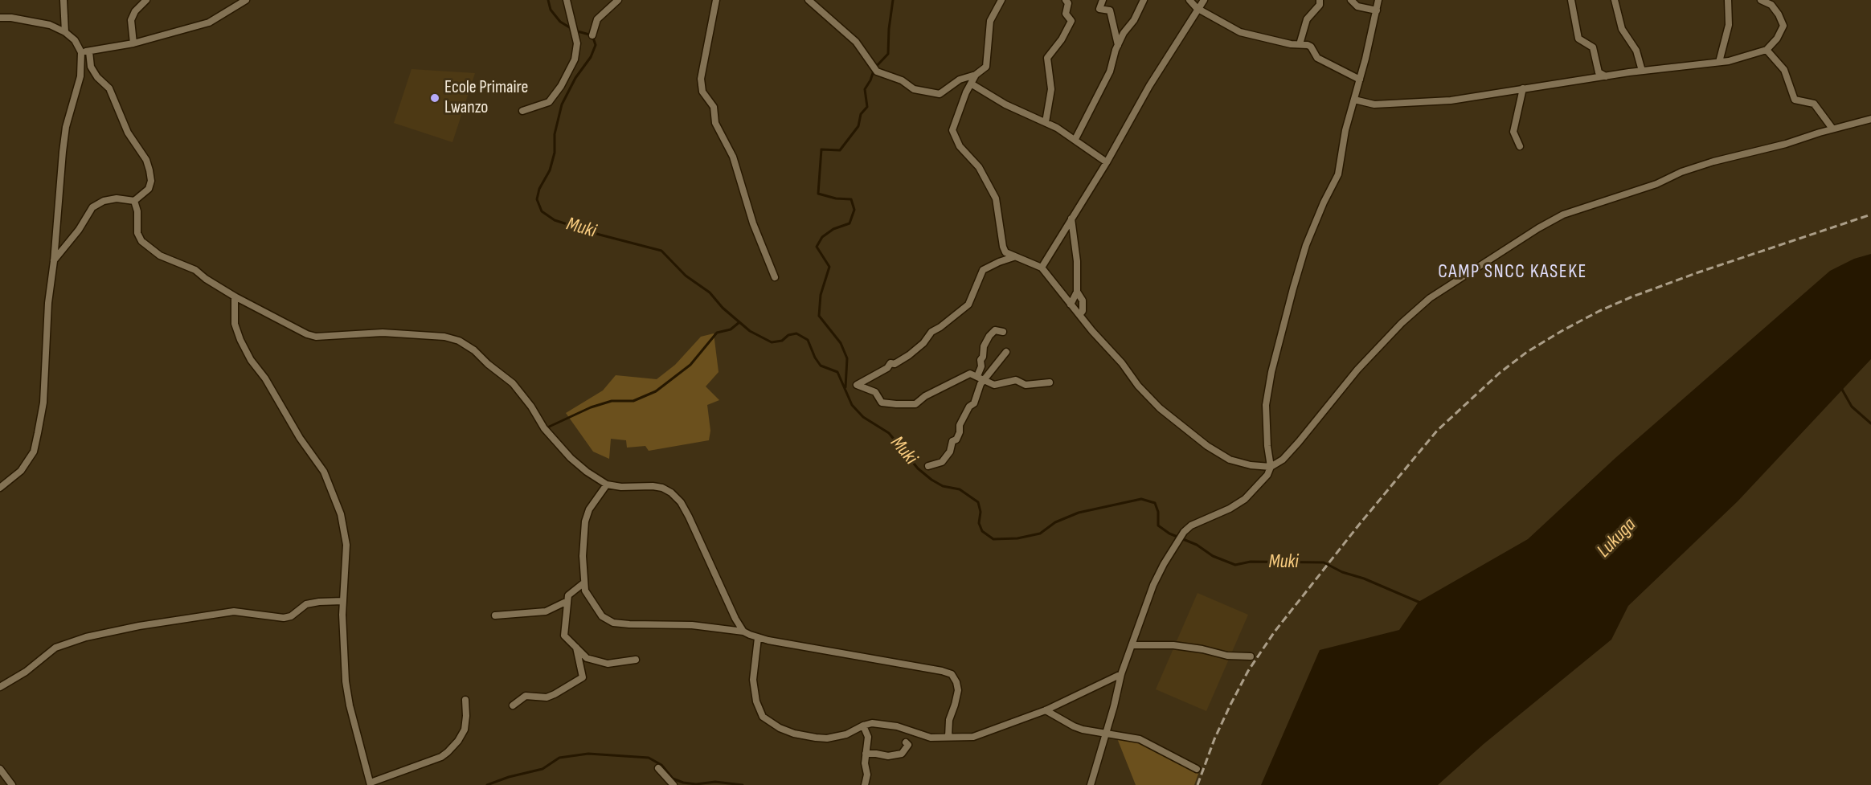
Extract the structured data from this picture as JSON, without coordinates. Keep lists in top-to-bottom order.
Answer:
{
  "districts": ["CAMP SNCC KASEKE"],
  "water": ["Muki", "Lukuga"],
  "places": ["Ecole Primaire Lwanzo"]
}
